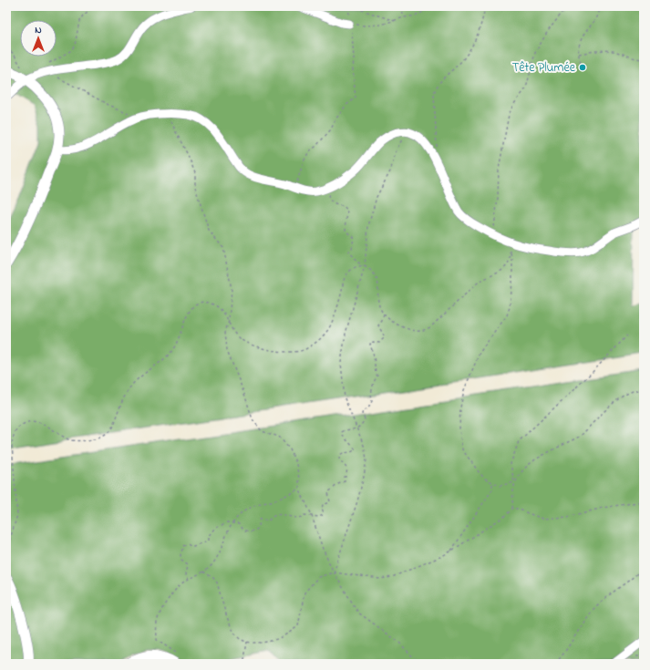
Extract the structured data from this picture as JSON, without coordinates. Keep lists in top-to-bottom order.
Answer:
{
  "places": ["Tête Plumée"],
  "north": "top"
}
